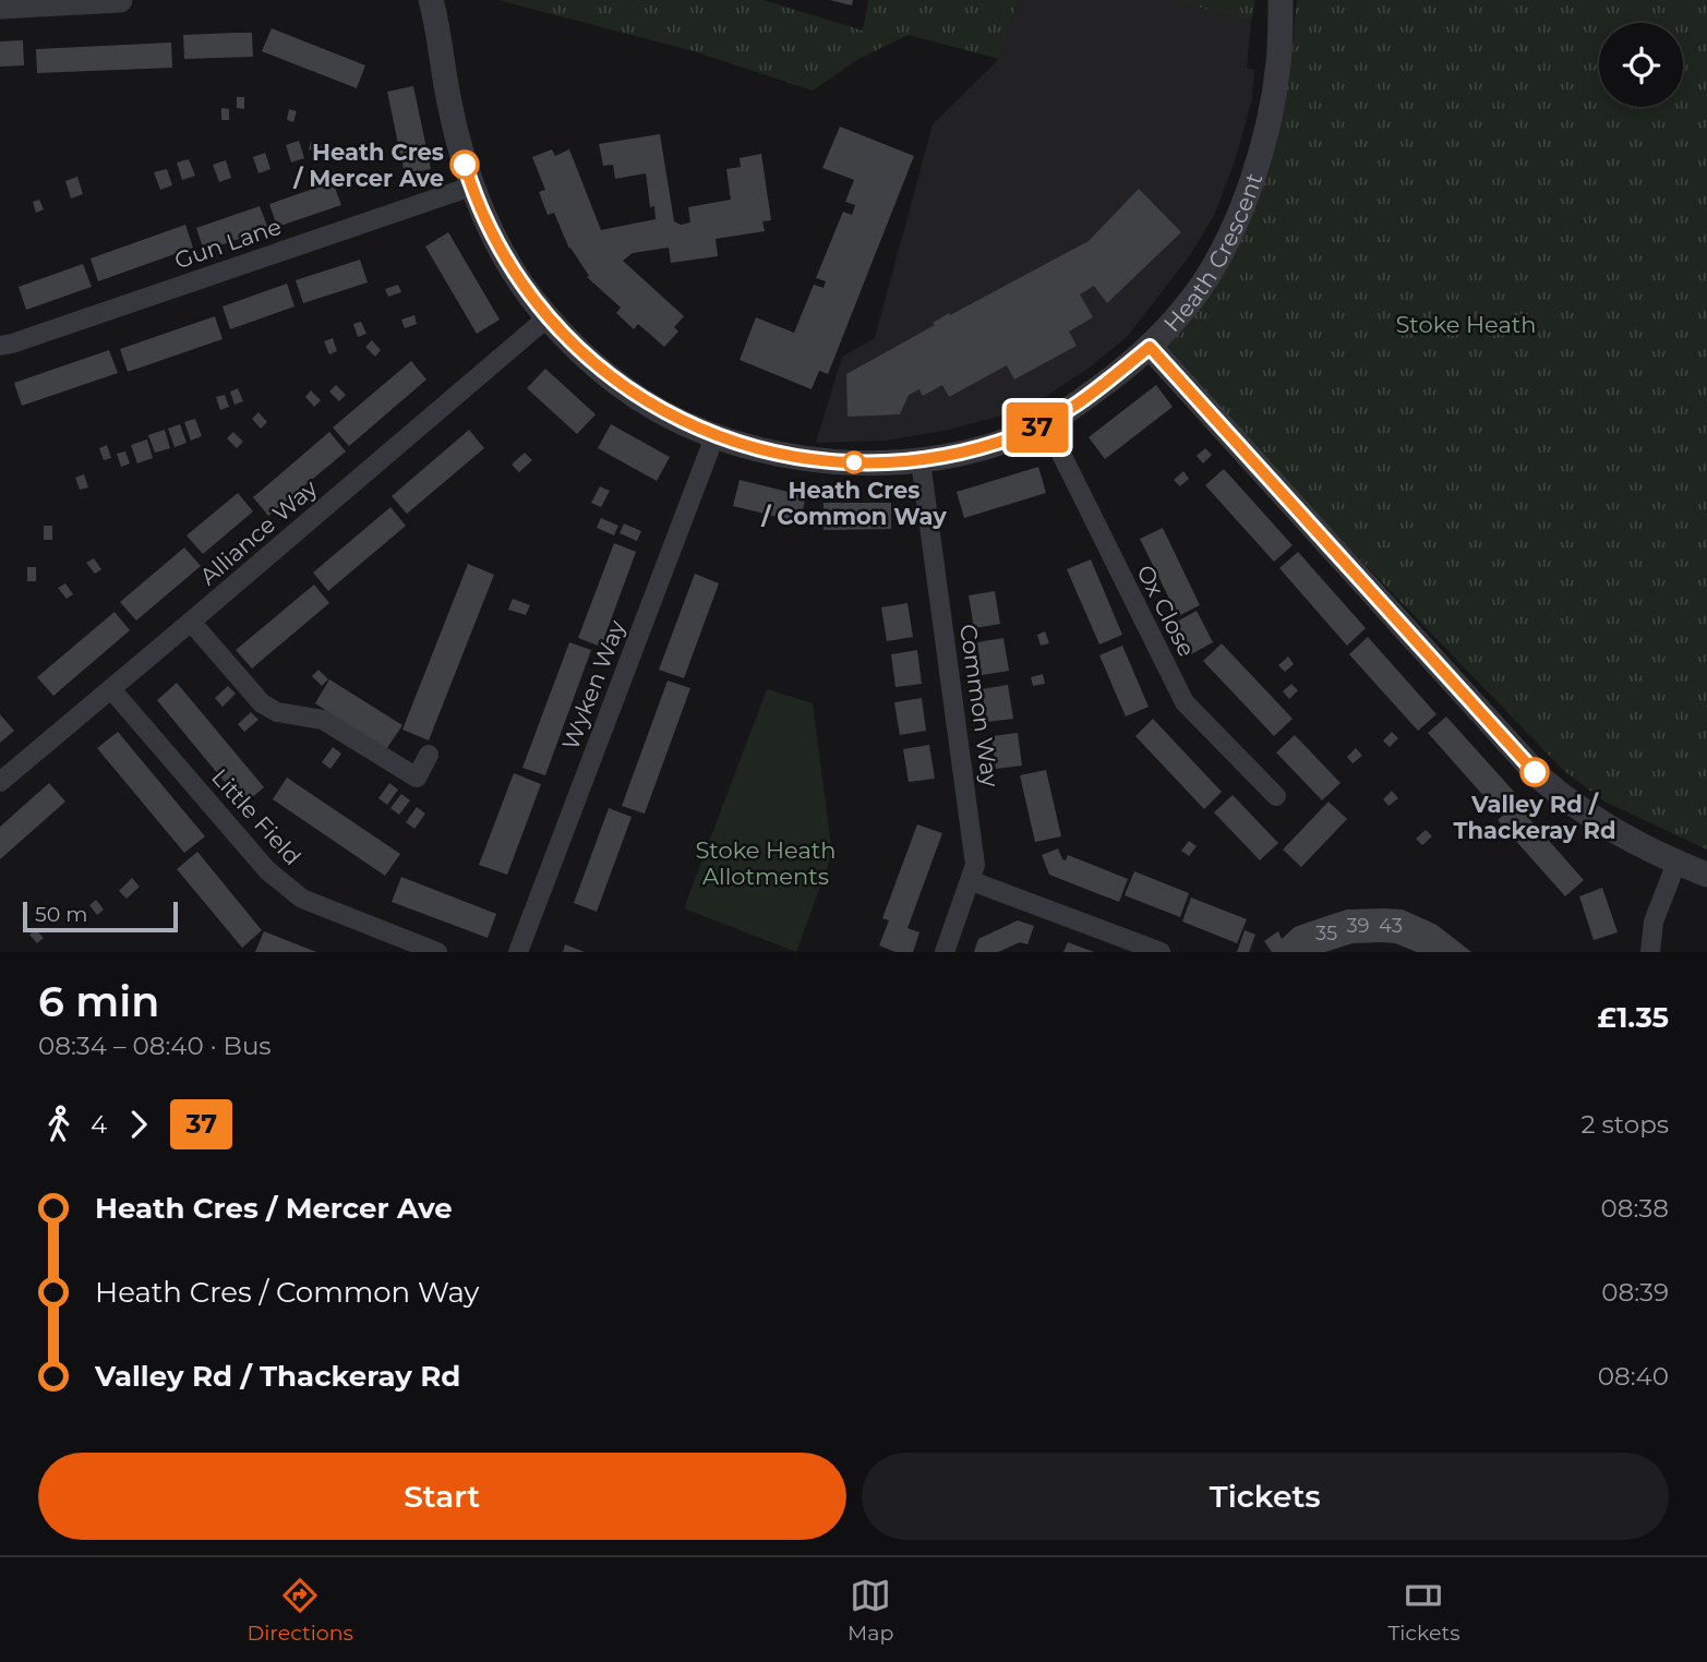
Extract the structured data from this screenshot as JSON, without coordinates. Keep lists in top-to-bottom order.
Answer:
{
  "streets": {
    "street": [
      "Gun Lane",
      "Heath Crescent",
      "Alliance Way",
      "Ox Close",
      "Wyken Way",
      "Common Way",
      "Little Field"
    ]
  },
  "crossings": [
    ["Gun Lane", "Heath Crescent"],
    ["Heath Crescent", "Alliance Way"],
    ["Heath Crescent", "Ox Close"],
    ["Heath Crescent", "Wyken Way"],
    ["Heath Crescent", "Common Way"],
    ["Alliance Way", "Little Field"]
  ],
  "parks": ["Stoke Heath", "Stoke Heath Allotments"],
  "places": ["Heath Cres / Mercer Ave", "Heath Cres / Common Way", "Valley Rd / Thackeray Rd"],
  "lines": ["bus line 37"],
  "house_numbers": ["39", "43", "35"],
  "scale_bar": "50 m",
  "page": {
    "on_map": "37",
    "scale": "50 m",
    "heading": ["6 min", "08:34 – 08:40 · Bus", "£1.35"],
    "legs": ["4", "37", "2 stops"],
    "list": [
      {
        "name": "Heath Cres / Mercer Ave",
        "value": "08:38"
      },
      {
        "name": "Heath Cres / Common Way",
        "value": "08:39"
      },
      {
        "name": "Valley Rd / Thackeray Rd",
        "value": "08:40"
      }
    ],
    "buttons": ["Start", "Tickets"],
    "tabs": ["Directions", "Map", "Tickets"]
  }
}
